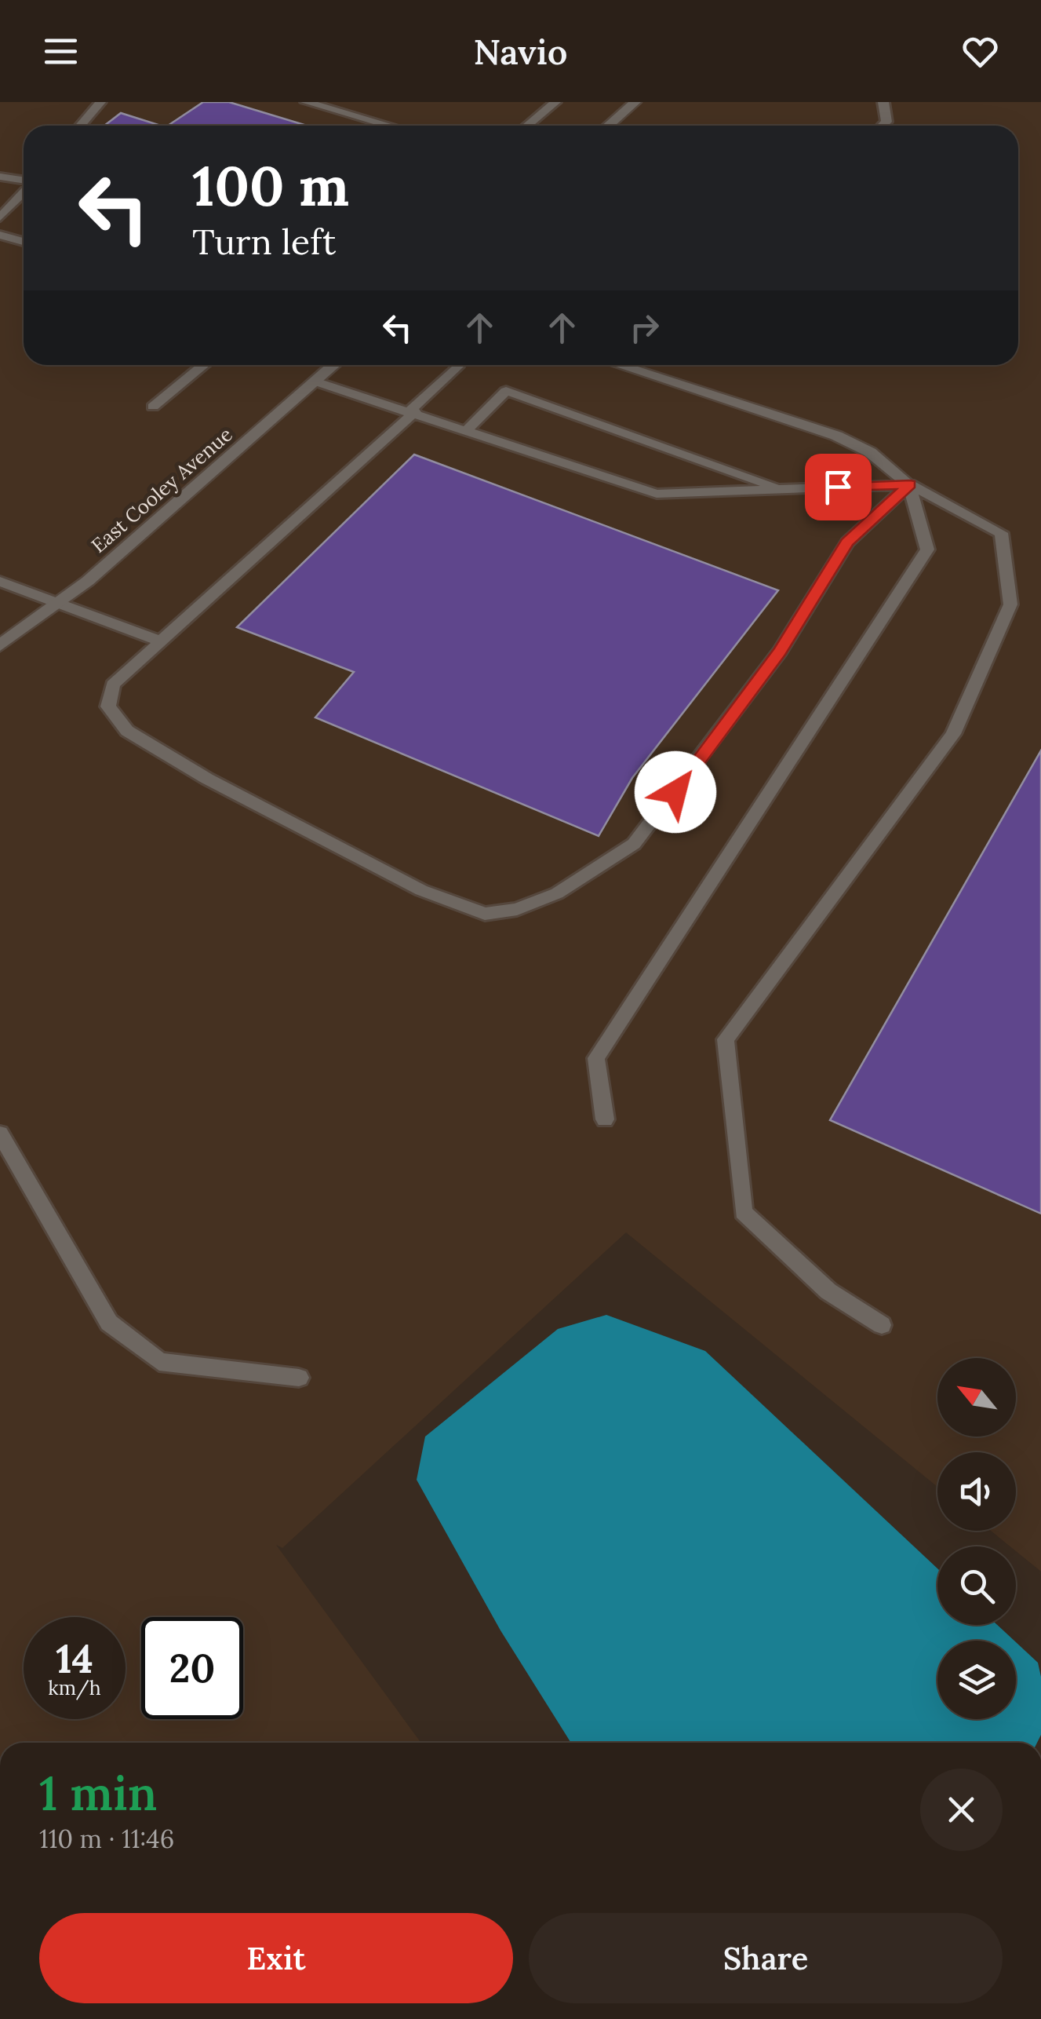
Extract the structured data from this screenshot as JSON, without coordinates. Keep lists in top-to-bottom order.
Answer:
{
  "streets": {
    "street": ["East Cooley Avenue"]
  },
  "north": "top left",
  "page": {
    "header": "Navio",
    "turn": ["100 m", "Turn left"],
    "speed": "14 km/h",
    "limit": "20",
    "heading": ["1 min", "110 m · 11:46"],
    "buttons": ["Exit", "Share"]
  }
}
